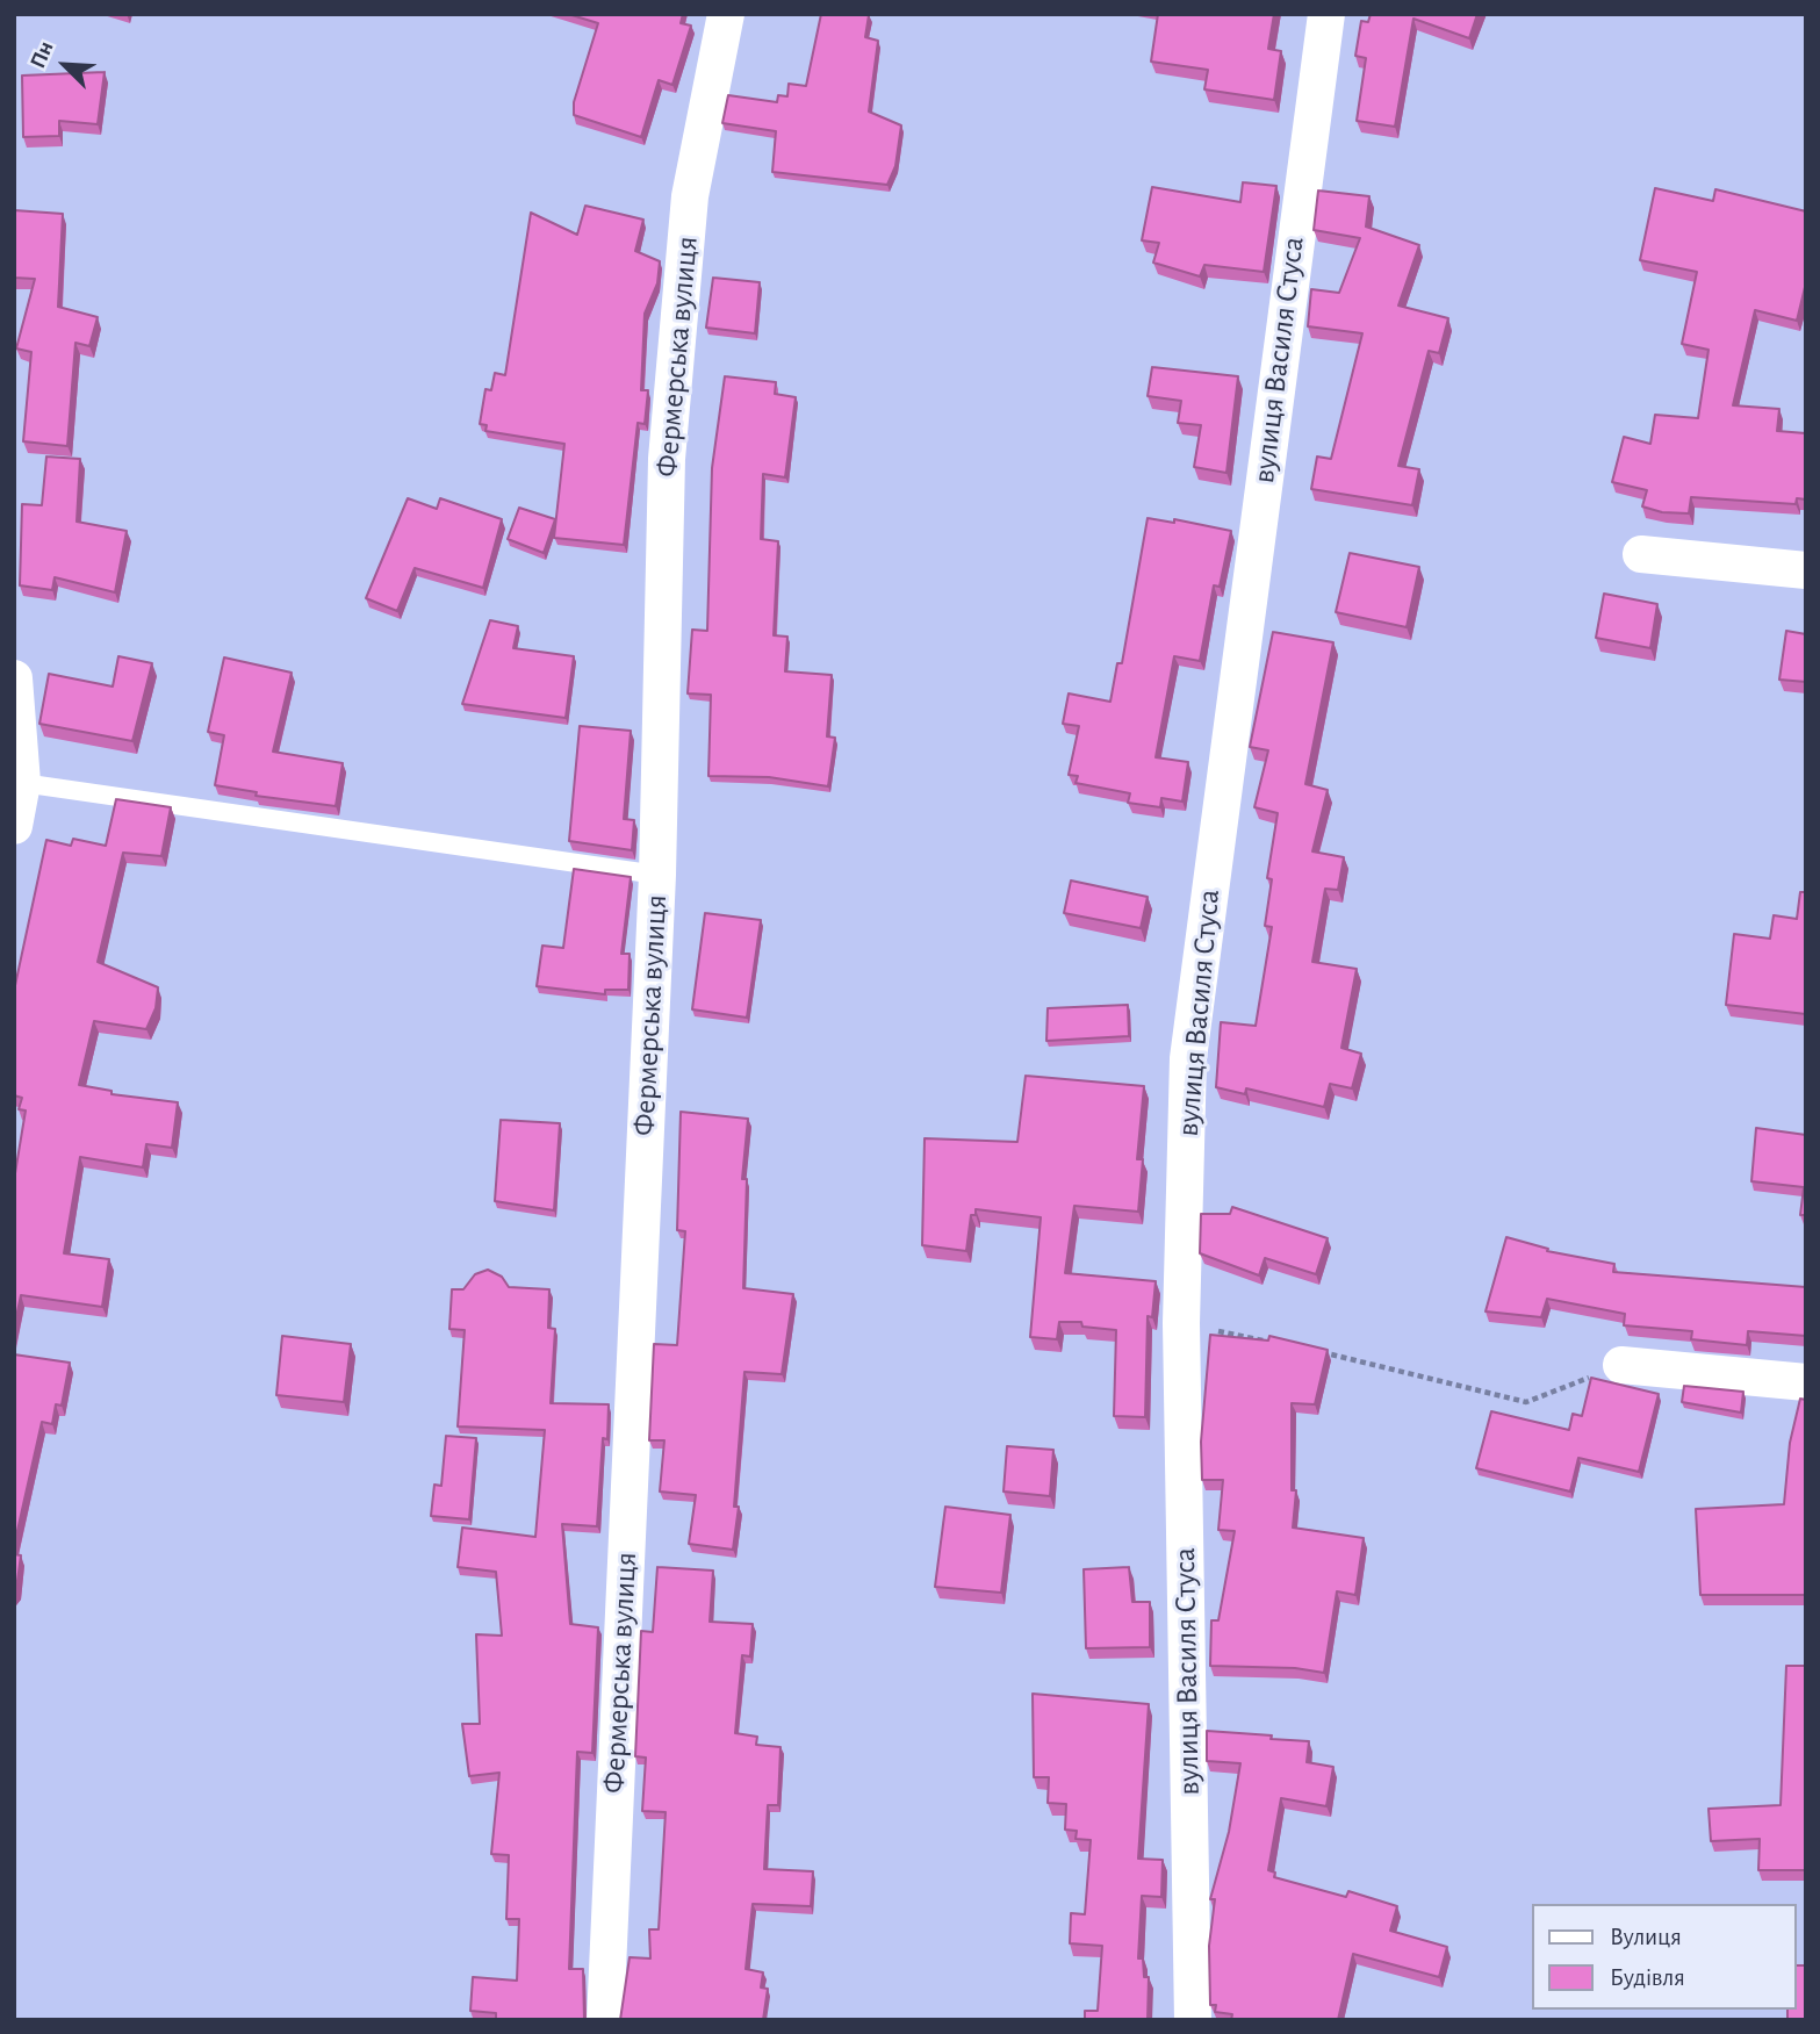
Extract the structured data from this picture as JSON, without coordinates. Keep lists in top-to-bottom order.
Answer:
{
  "streets": {
    "street": ["Фермерська вулиця", "вулиця Василя Стуса"]
  },
  "legend": ["Вулиця", "Будівля"],
  "north": "top left"
}
